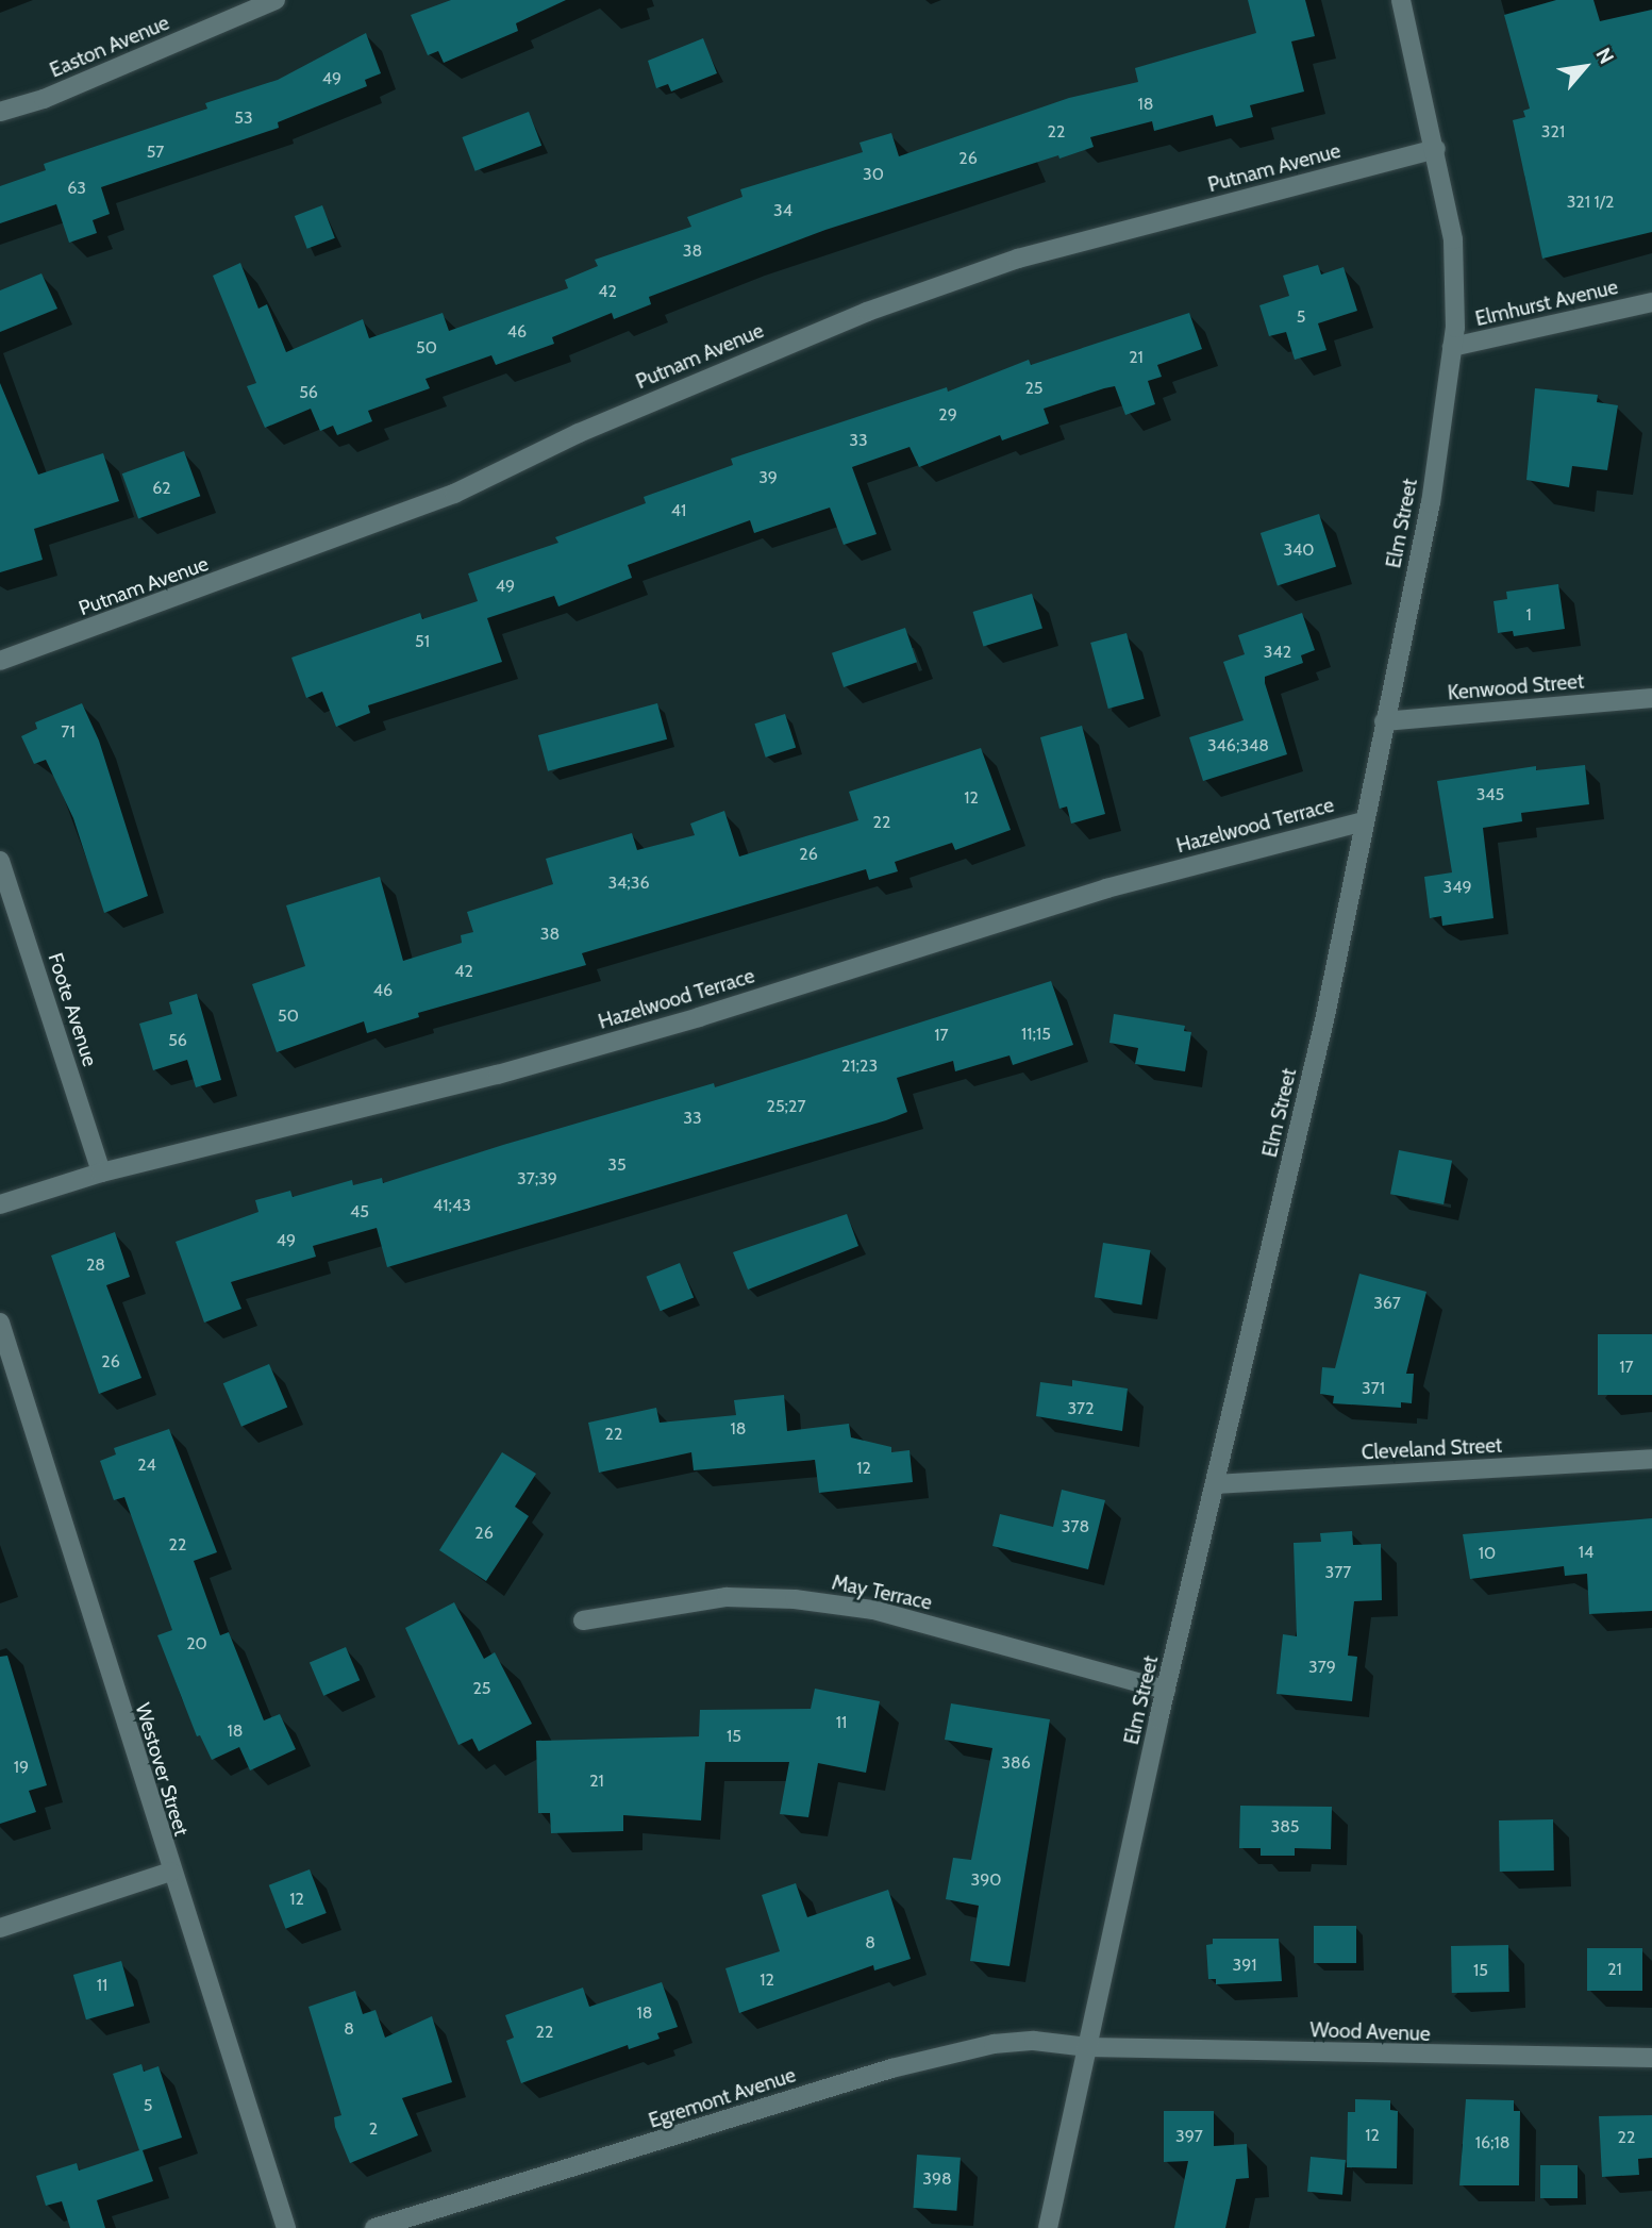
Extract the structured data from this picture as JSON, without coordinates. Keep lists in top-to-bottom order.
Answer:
{
  "streets": {
    "street": [
      "Easton Avenue",
      "Putnam Avenue",
      "Elmhurst Avenue",
      "Elm Street",
      "Kenwood Street",
      "Hazelwood Terrace",
      "Foote Avenue",
      "Cleveland Street",
      "May Terrace",
      "Westover Street",
      "Wood Avenue",
      "Egremont Avenue"
    ]
  },
  "crossings": [
    ["Putnam Avenue", "Elm Street"],
    ["Elmhurst Avenue", "Elm Street"],
    ["Elm Street", "Kenwood Street"],
    ["Elm Street", "Hazelwood Terrace"],
    ["Elm Street", "Cleveland Street"],
    ["Elm Street", "May Terrace"],
    ["Elm Street", "Wood Avenue"],
    ["Elm Street", "Egremont Avenue"],
    ["Hazelwood Terrace", "Foote Avenue"],
    ["Wood Avenue", "Egremont Avenue"]
  ],
  "house_numbers": [
    "49",
    "18",
    "53",
    "22",
    "321",
    "57",
    "26",
    "30",
    "63",
    "321 1/2",
    "34",
    "38",
    "42",
    "5",
    "46",
    "50",
    "21",
    "25",
    "56",
    "29",
    "33",
    "39",
    "62",
    "41",
    "340",
    "49",
    "1",
    "51",
    "342",
    "71",
    "346;348",
    "345",
    "12",
    "22",
    "26",
    "34;36",
    "349",
    "38",
    "42",
    "46",
    "50",
    "11;15",
    "17",
    "56",
    "21;23",
    "25;27",
    "33",
    "35",
    "37;39",
    "41;43",
    "45",
    "49",
    "28",
    "367",
    "26",
    "17",
    "371",
    "372",
    "18",
    "22",
    "24",
    "12",
    "378",
    "26",
    "22",
    "14",
    "10",
    "377",
    "20",
    "379",
    "25",
    "11",
    "18",
    "15",
    "386",
    "19",
    "21",
    "385",
    "390",
    "12",
    "8",
    "391",
    "21",
    "15",
    "12",
    "11",
    "18",
    "8",
    "22",
    "5",
    "2",
    "12",
    "397",
    "22",
    "16;18",
    "398"
  ],
  "north": "top right"
}
